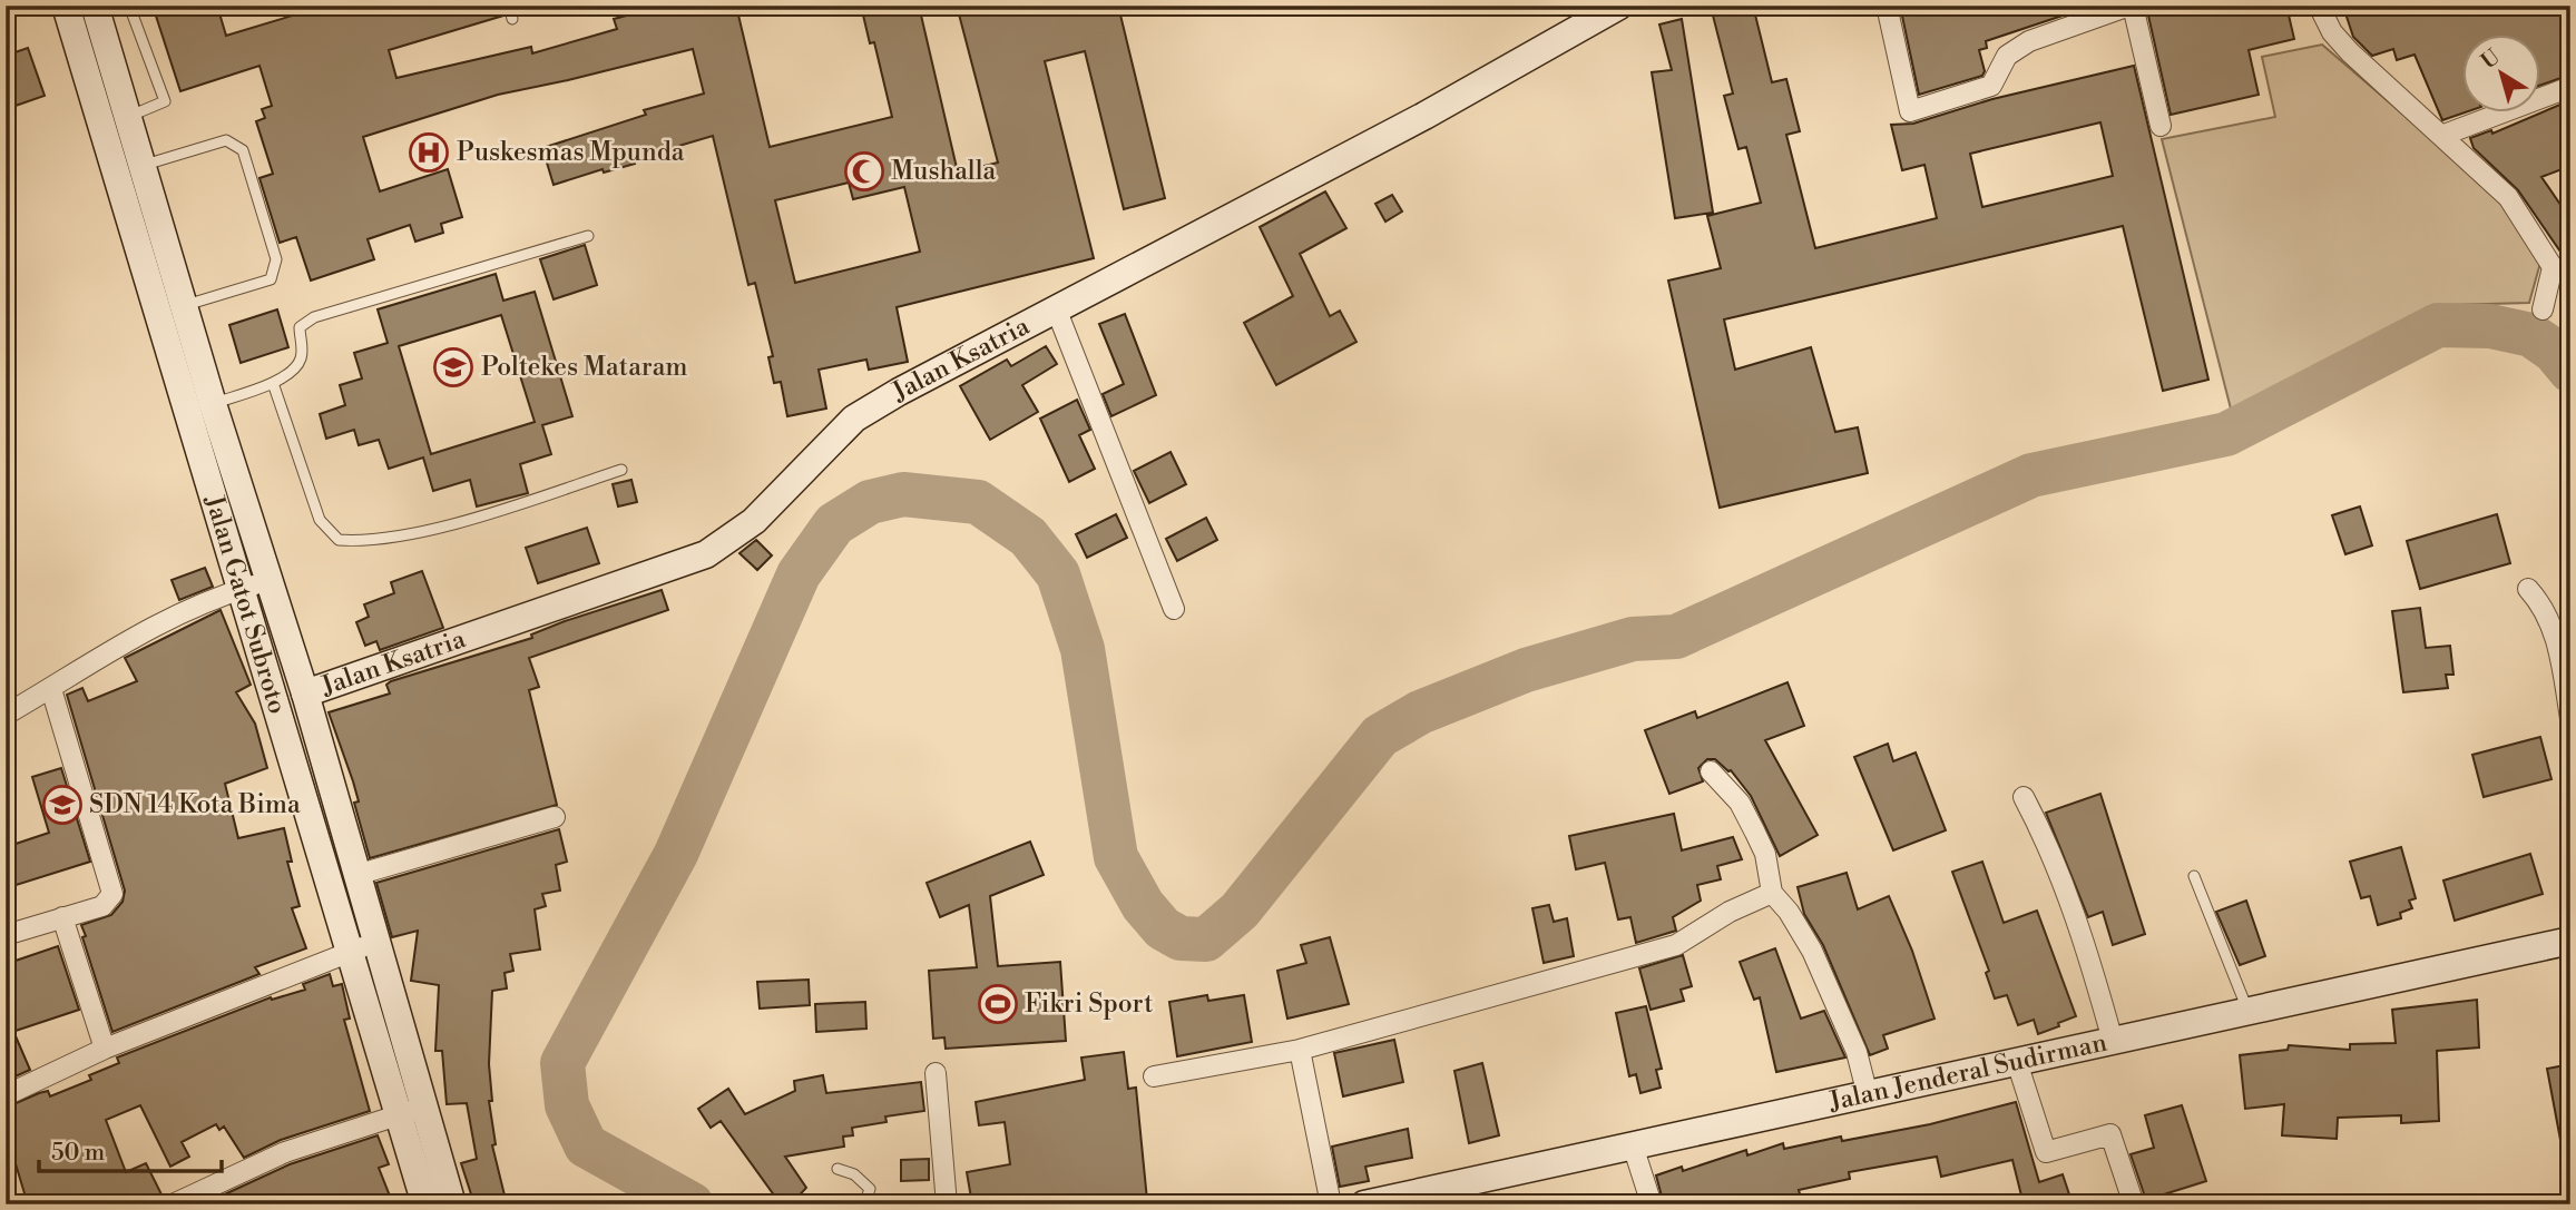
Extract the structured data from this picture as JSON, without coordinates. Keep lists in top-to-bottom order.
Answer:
{
  "streets": {
    "street": ["Jalan Ksatria", "Jalan Gatot Subroto", "Jalan Jenderal Sudirman"]
  },
  "crossings": [
    ["Jalan Ksatria", "Jalan Gatot Subroto"]
  ],
  "places": {
    "hospital": ["Puskesmas Mpunda"],
    "mosque": ["Mushalla"],
    "school or university": ["Poltekes Mataram", "SDN 14 Kota Bima"],
    "sports": ["Fikri Sport"]
  },
  "scale_bar": "50 m",
  "north": "top left"
}
